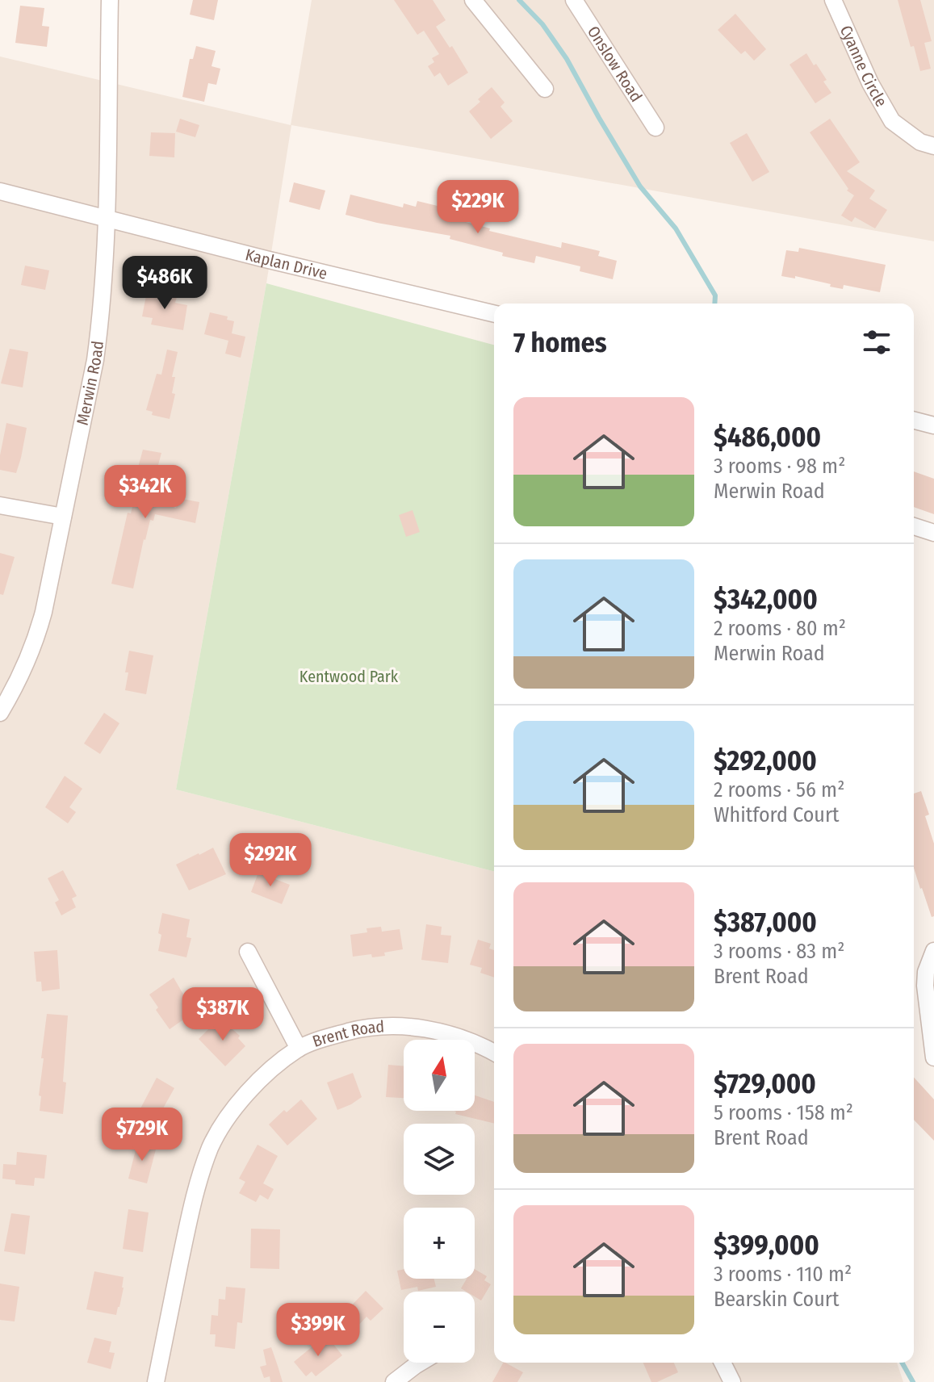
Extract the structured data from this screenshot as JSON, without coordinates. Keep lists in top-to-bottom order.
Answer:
{
  "streets": {
    "street": [
      "Onslow Road",
      "Cyanne Circle",
      "Kaplan Drive",
      "Merwin Road",
      "Brent Road"
    ]
  },
  "crossings": [
    ["Kaplan Drive", "Merwin Road"]
  ],
  "parks": ["Kentwood Park"],
  "north": "top",
  "page": {
    "price": [
      "$229K",
      "$486K",
      "$342K",
      "$292K",
      "$387K",
      "$729K",
      "$399K"
    ],
    "heading": "7 homes",
    "list": [
      {
        "name": "$486,000",
        "note": "3 rooms · 98 m² · Merwin Road"
      },
      {
        "name": "$342,000",
        "note": "2 rooms · 80 m² · Merwin Road"
      },
      {
        "name": "$292,000",
        "note": "2 rooms · 56 m² · Whitford Court"
      },
      {
        "name": "$387,000",
        "note": "3 rooms · 83 m² · Brent Road"
      },
      {
        "name": "$729,000",
        "note": "5 rooms · 158 m² · Brent Road"
      },
      {
        "name": "$399,000",
        "note": "3 rooms · 110 m² · Bearskin Court"
      }
    ],
    "map_buttons": ["+", "−"]
  }
}
